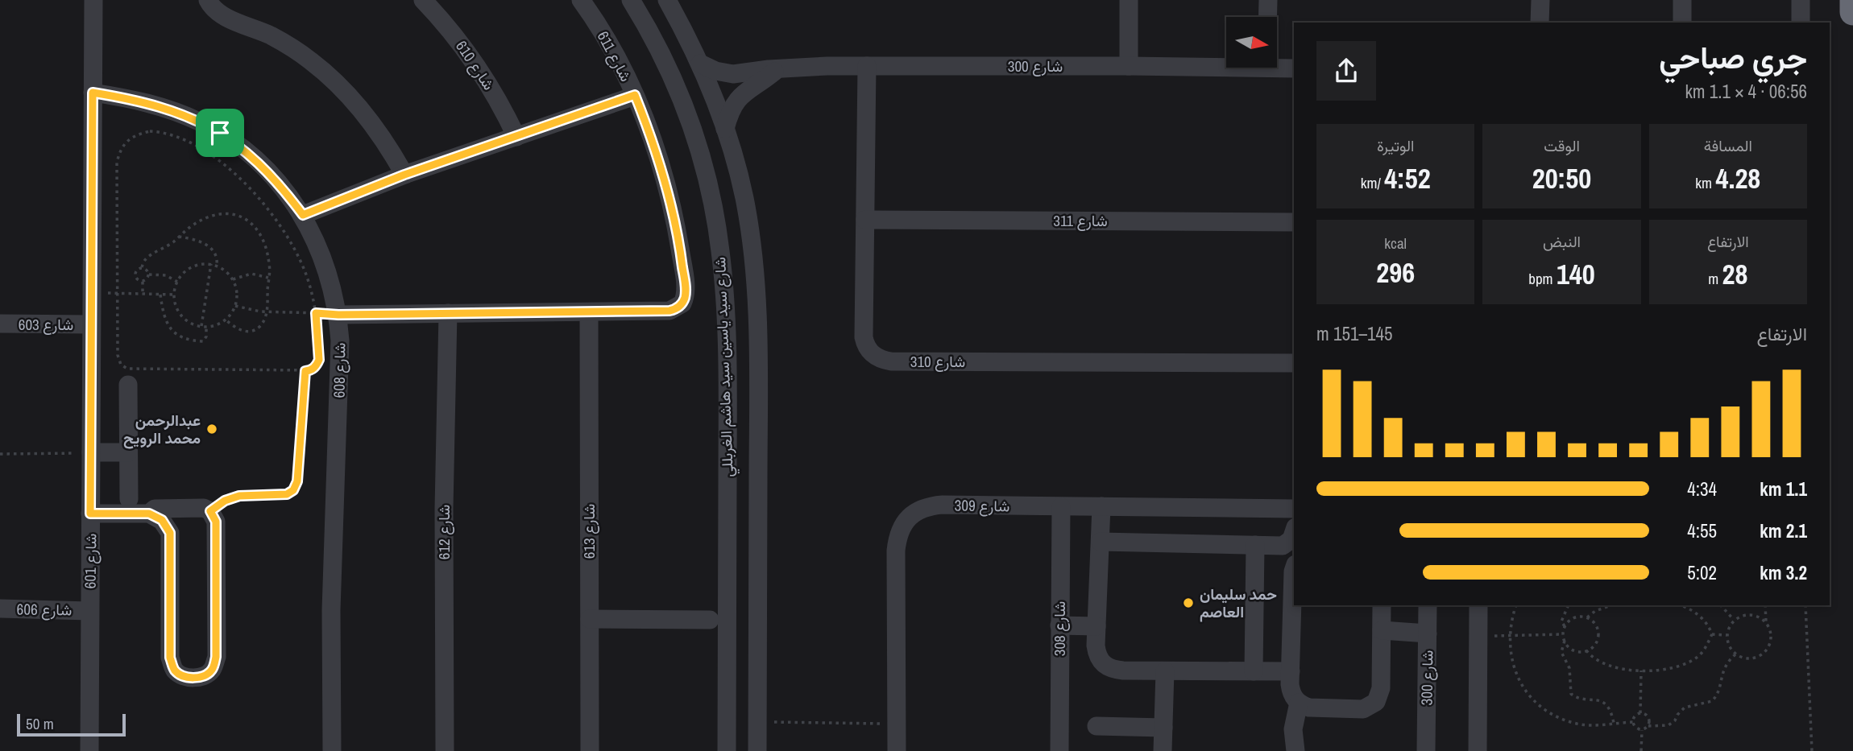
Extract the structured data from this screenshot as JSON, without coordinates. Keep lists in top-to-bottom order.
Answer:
{
  "streets": {
    "street": [
      "شارع 611",
      "شارع 610",
      "شارع 300",
      "شارع 311",
      "شارع 603",
      "شارع 310",
      "شارع سيد ياسين سيد هاشم الغربللي",
      "شارع 608",
      "شارع 309",
      "شارع 613",
      "شارع 612",
      "شارع 601",
      "شارع 606",
      "شارع 308"
    ]
  },
  "crossings": [
    ["شارع 611", "شارع 608"],
    ["شارع 611", "شارع 613"],
    ["شارع 611", "شارع 612"],
    ["شارع 300", "شارع 310"],
    ["شارع 300", "شارع سيد ياسين سيد هاشم الغربللي"],
    ["شارع 311", "شارع 310"],
    ["شارع 603", "شارع 601"],
    ["شارع 608", "شارع 601"],
    ["شارع 309", "شارع 308"],
    ["شارع 601", "شارع 606"]
  ],
  "places": ["عبدالرحمن محمد الرويح", "حمد سليمان العاصم"],
  "scale_bar": "50 m",
  "north": "right",
  "page": {
    "heading": ["جري صباحي", "06:56 · 4 × 1.1 km"],
    "stats": [
      ["المسافة", "4.28 km"],
      ["الوقت", "20:50"],
      ["الوتيرة", "4:52 /km"],
      ["الارتفاع", "28 m"],
      ["النبض", "140 bpm"],
      ["kcal", "296"]
    ],
    "chart": ["الارتفاع", "145–151 m"],
    "list": [
      {
        "name": "1.1 km",
        "note": "4:34"
      },
      {
        "name": "2.1 km",
        "note": "4:55"
      },
      {
        "name": "3.2 km",
        "note": "5:02"
      }
    ],
    "scale": "50 m"
  }
}
